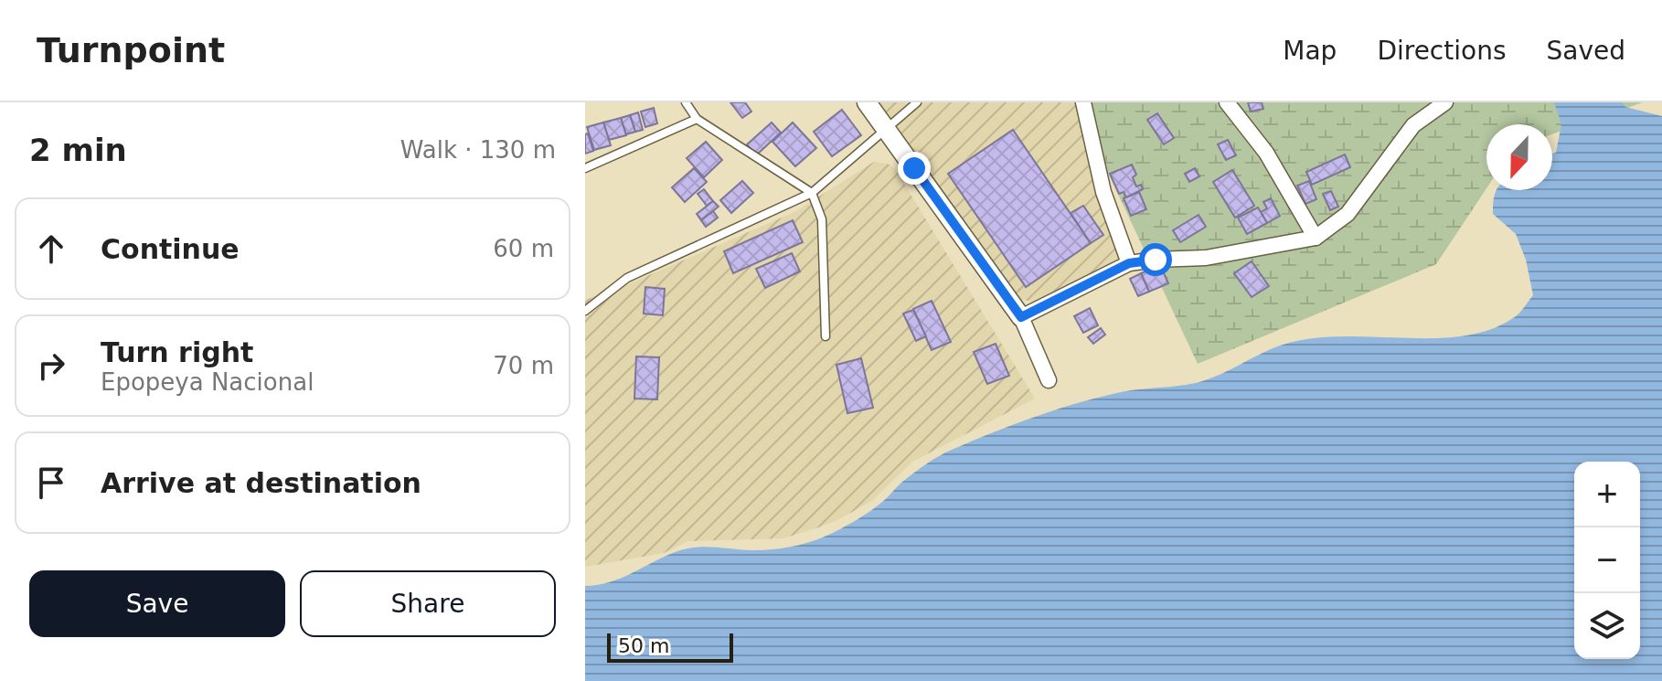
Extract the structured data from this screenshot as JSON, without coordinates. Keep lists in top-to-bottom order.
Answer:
{
  "scale_bar": "50 m",
  "north": "bottom",
  "page": {
    "header": "Turnpoint",
    "nav": ["Map", "Directions", "Saved"],
    "heading": ["2 min", "Walk · 130 m"],
    "list": [
      ["Continue", "60 m"],
      ["Turn right", "Epopeya Nacional", "70 m"],
      "Arrive at destination"
    ],
    "map_buttons": ["+", "−"],
    "buttons": ["Save", "Share"],
    "scale": "50 m"
  }
}
